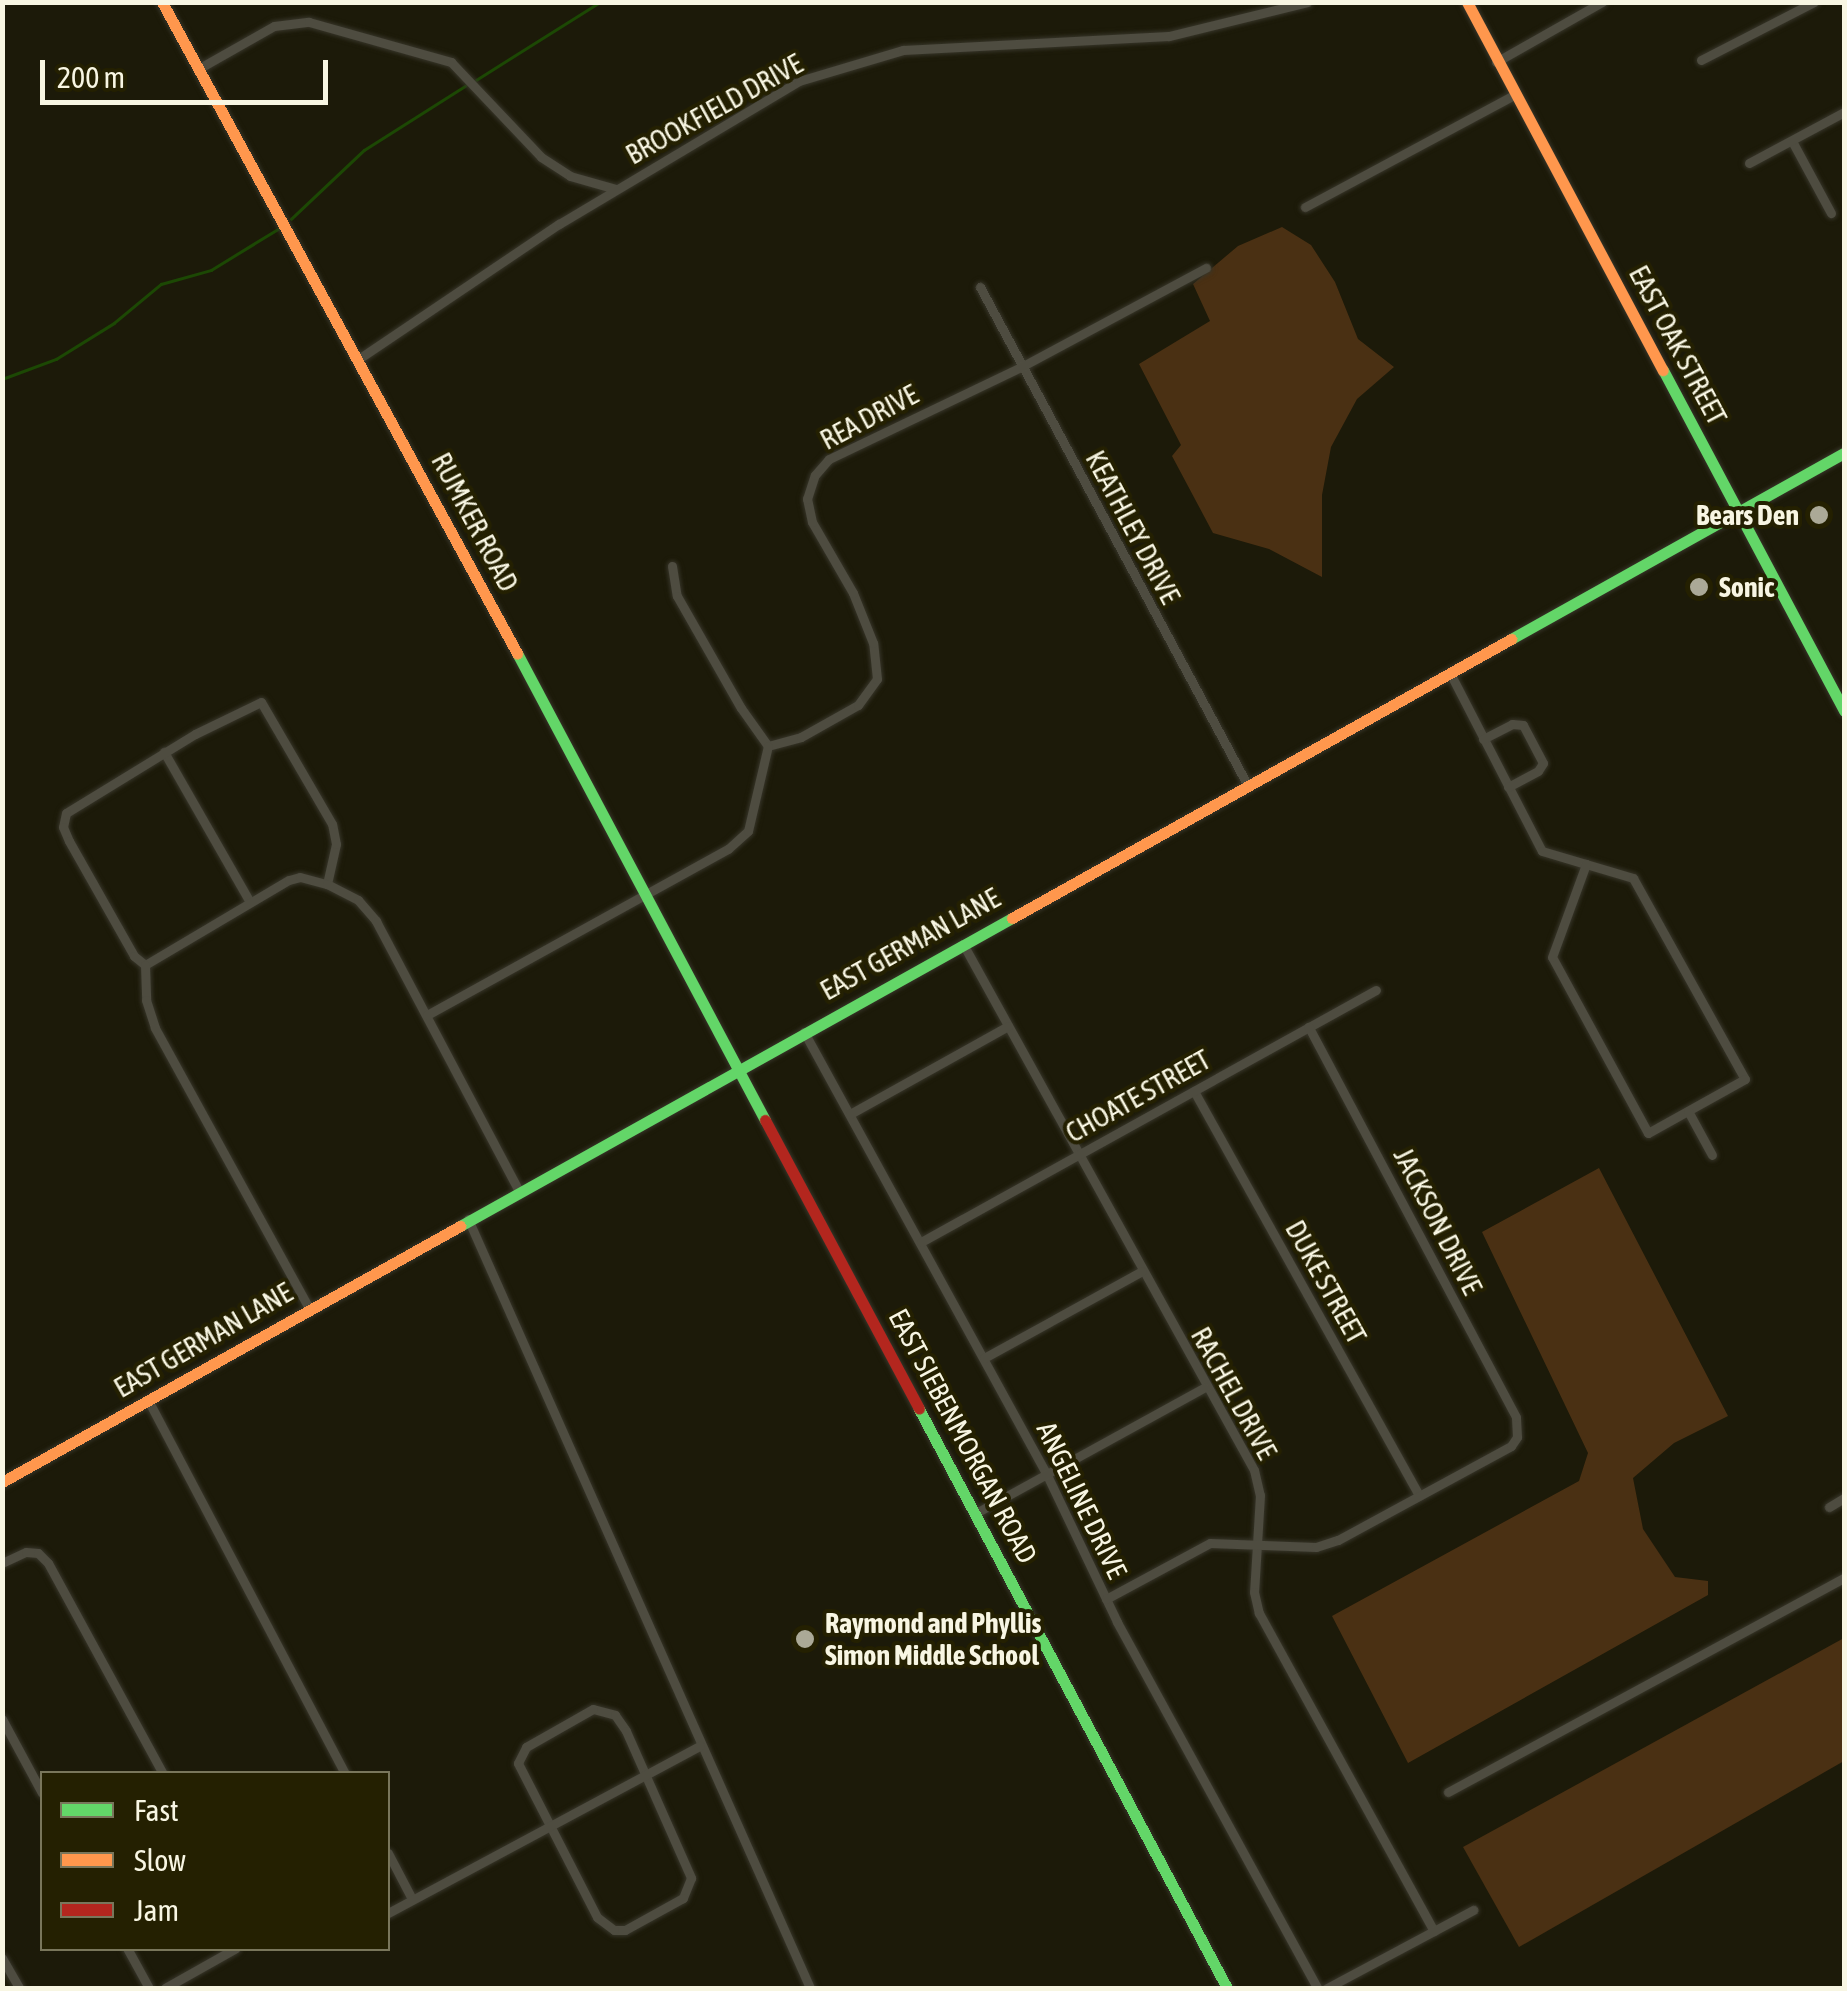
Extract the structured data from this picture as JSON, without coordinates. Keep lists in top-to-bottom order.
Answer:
{
  "streets": {
    "main road": [
      "EAST OAK STREET",
      "RUMKER ROAD",
      "EAST GERMAN LANE",
      "EAST SIEBENMORGAN ROAD"
    ],
    "street": [
      "BROOKFIELD DRIVE",
      "REA DRIVE",
      "KEATHLEY DRIVE",
      "CHOATE STREET",
      "JACKSON DRIVE",
      "DUKE STREET",
      "RACHEL DRIVE",
      "ANGELINE DRIVE"
    ]
  },
  "crossings": [
    ["BROOKFIELD DRIVE", "RUMKER ROAD"],
    ["EAST OAK STREET", "EAST GERMAN LANE"],
    ["REA DRIVE", "KEATHLEY DRIVE"],
    ["RUMKER ROAD", "EAST GERMAN LANE"],
    ["RUMKER ROAD", "EAST SIEBENMORGAN ROAD"],
    ["KEATHLEY DRIVE", "EAST GERMAN LANE"],
    ["EAST GERMAN LANE", "RACHEL DRIVE"],
    ["EAST GERMAN LANE", "EAST SIEBENMORGAN ROAD"],
    ["EAST GERMAN LANE", "ANGELINE DRIVE"],
    ["CHOATE STREET", "JACKSON DRIVE"],
    ["CHOATE STREET", "DUKE STREET"],
    ["CHOATE STREET", "RACHEL DRIVE"],
    ["CHOATE STREET", "ANGELINE DRIVE"],
    ["JACKSON DRIVE", "DUKE STREET"]
  ],
  "places": ["Bears Den", "Sonic", "Raymond and Phyllis Simon Middle School"],
  "legend": ["Fast", "Slow", "Jam"],
  "scale_bar": "200 m"
}
